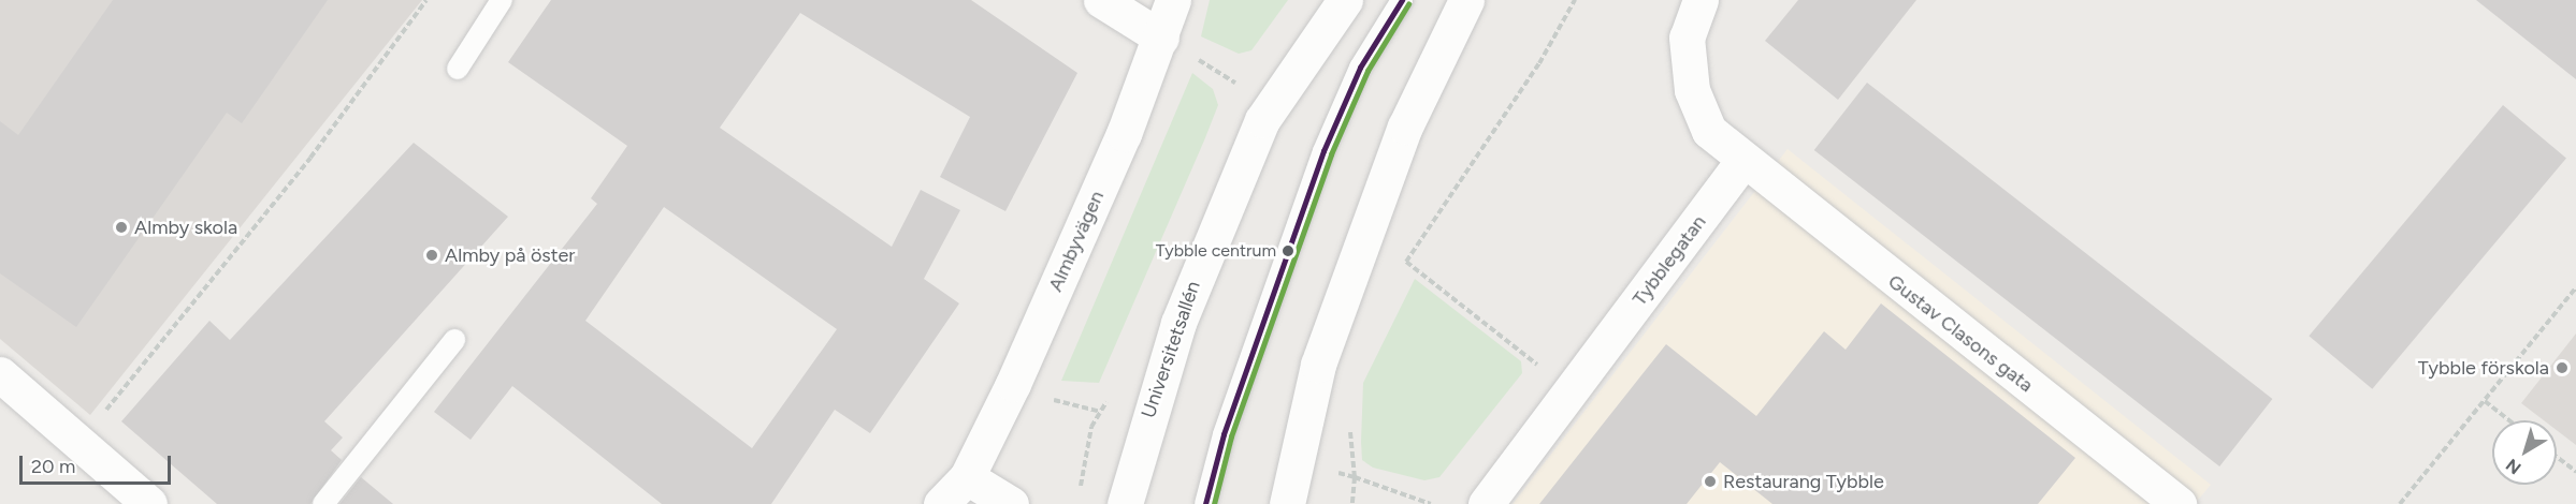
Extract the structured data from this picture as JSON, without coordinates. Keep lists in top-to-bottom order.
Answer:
{
  "streets": {
    "street": [
      "Almbyvägen",
      "Tybblegatan",
      "Gustav Clasons gata",
      "Universitetsallén"
    ]
  },
  "crossings": [
    ["Tybblegatan", "Gustav Clasons gata"]
  ],
  "places": [
    "Almby skola",
    "Tybble centrum",
    "Almby på öster",
    "Tybble förskola",
    "Restaurang Tybble"
  ],
  "scale_bar": "20 m",
  "north": "bottom left"
}
